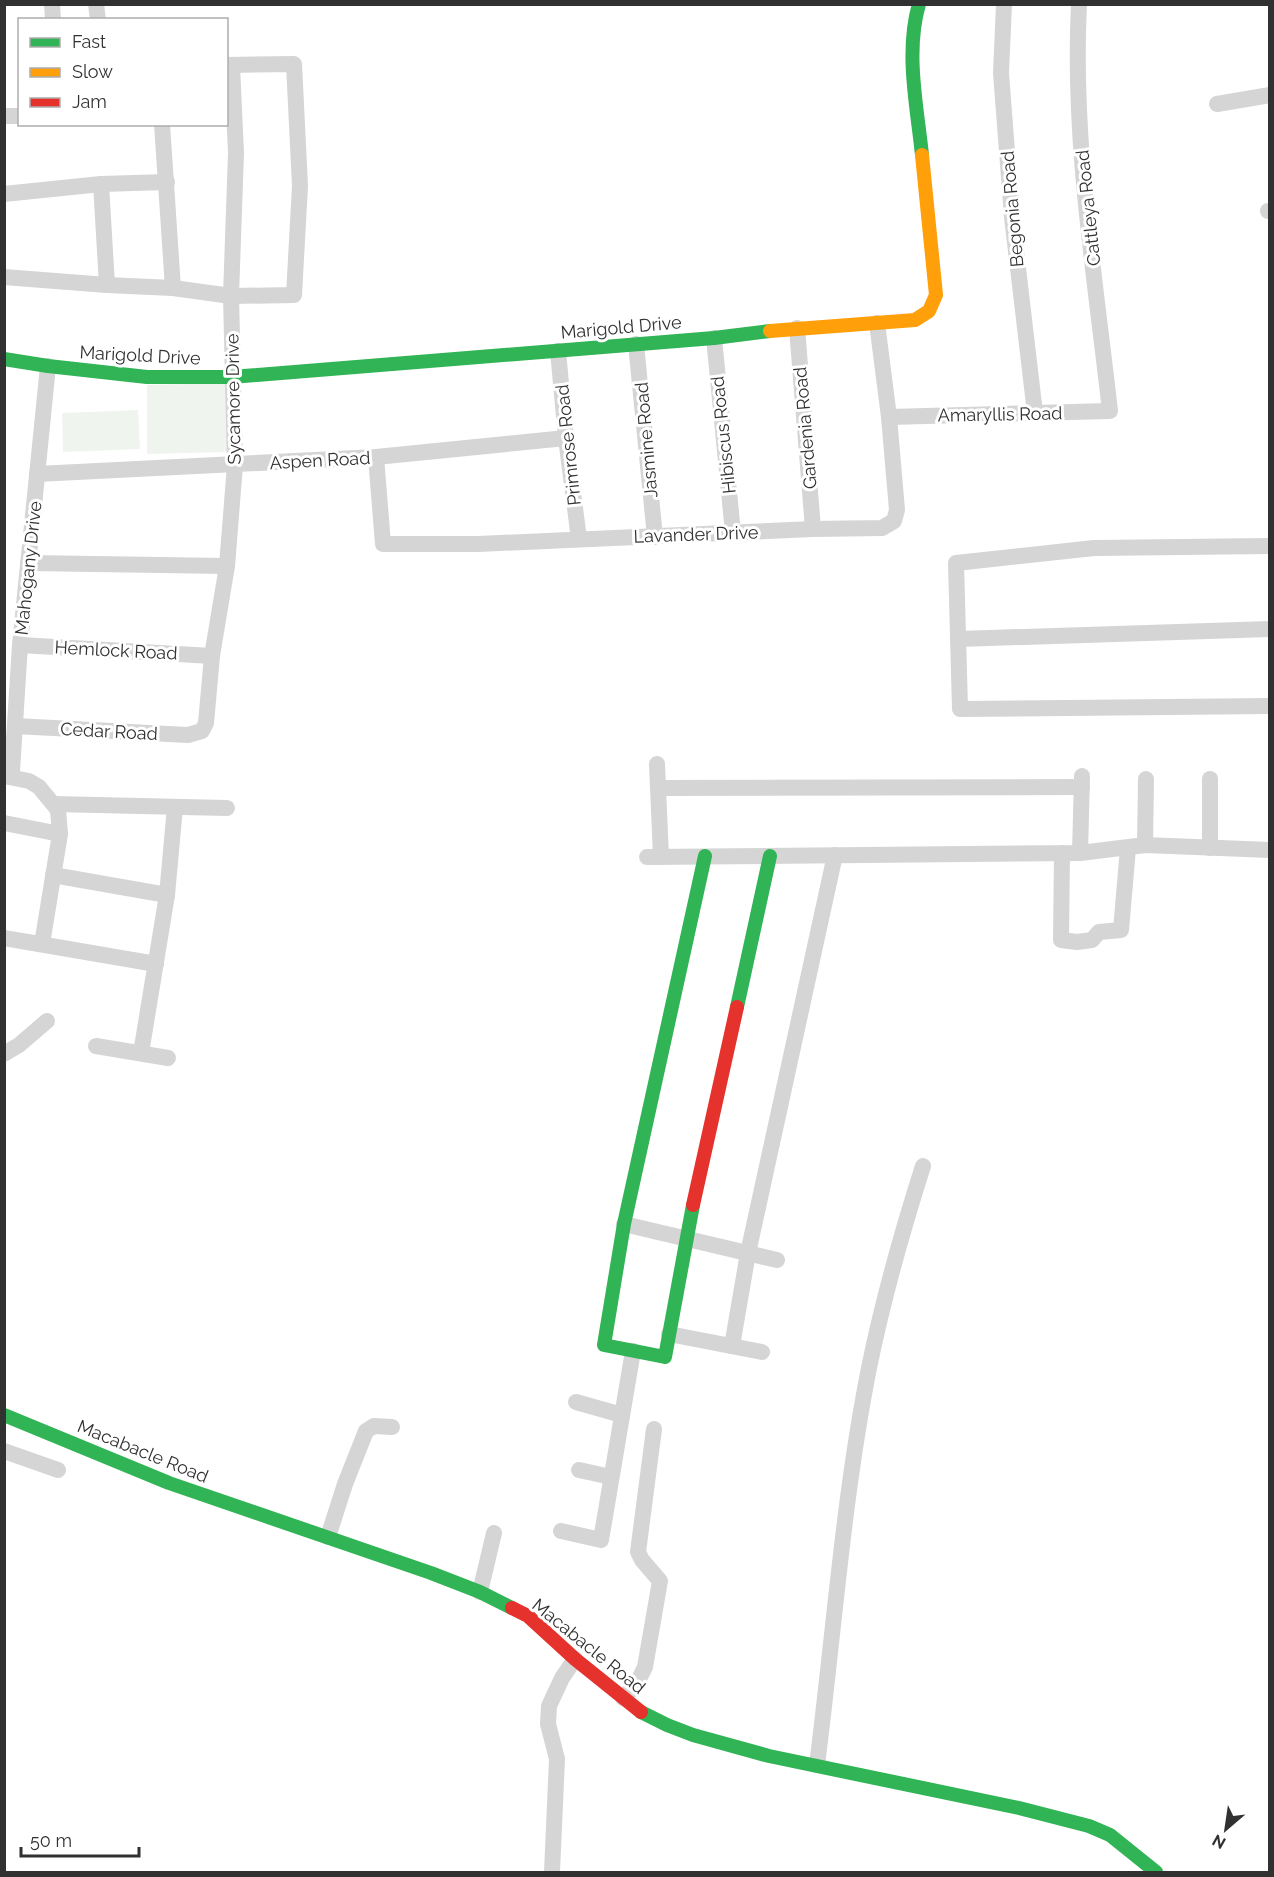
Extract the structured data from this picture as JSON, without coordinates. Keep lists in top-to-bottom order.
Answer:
{
  "streets": {
    "street": [
      "Cattleya Road",
      "Begonia Road",
      "Marigold Drive",
      "Sycamore Drive",
      "Amaryllis Road",
      "Gardenia Road",
      "Hibiscus Road",
      "Jasmine Road",
      "Primrose Road",
      "Aspen Road",
      "Lavander Drive",
      "Mahogany Drive",
      "Hemlock Road",
      "Cedar Road",
      "Macabacle Road"
    ]
  },
  "crossings": [
    ["Cattleya Road", "Amaryllis Road"],
    ["Begonia Road", "Amaryllis Road"],
    ["Marigold Drive", "Sycamore Drive"],
    ["Marigold Drive", "Gardenia Road"],
    ["Marigold Drive", "Hibiscus Road"],
    ["Marigold Drive", "Jasmine Road"],
    ["Marigold Drive", "Primrose Road"],
    ["Marigold Drive", "Lavander Drive"],
    ["Marigold Drive", "Mahogany Drive"],
    ["Sycamore Drive", "Aspen Road"],
    ["Sycamore Drive", "Hemlock Road"],
    ["Sycamore Drive", "Cedar Road"],
    ["Amaryllis Road", "Lavander Drive"],
    ["Gardenia Road", "Lavander Drive"],
    ["Hibiscus Road", "Lavander Drive"],
    ["Jasmine Road", "Lavander Drive"],
    ["Primrose Road", "Aspen Road"],
    ["Primrose Road", "Lavander Drive"],
    ["Aspen Road", "Lavander Drive"],
    ["Aspen Road", "Mahogany Drive"],
    ["Mahogany Drive", "Hemlock Road"],
    ["Mahogany Drive", "Cedar Road"]
  ],
  "legend": ["Fast", "Slow", "Jam"],
  "scale_bar": "50 m",
  "north": "bottom left"
}
